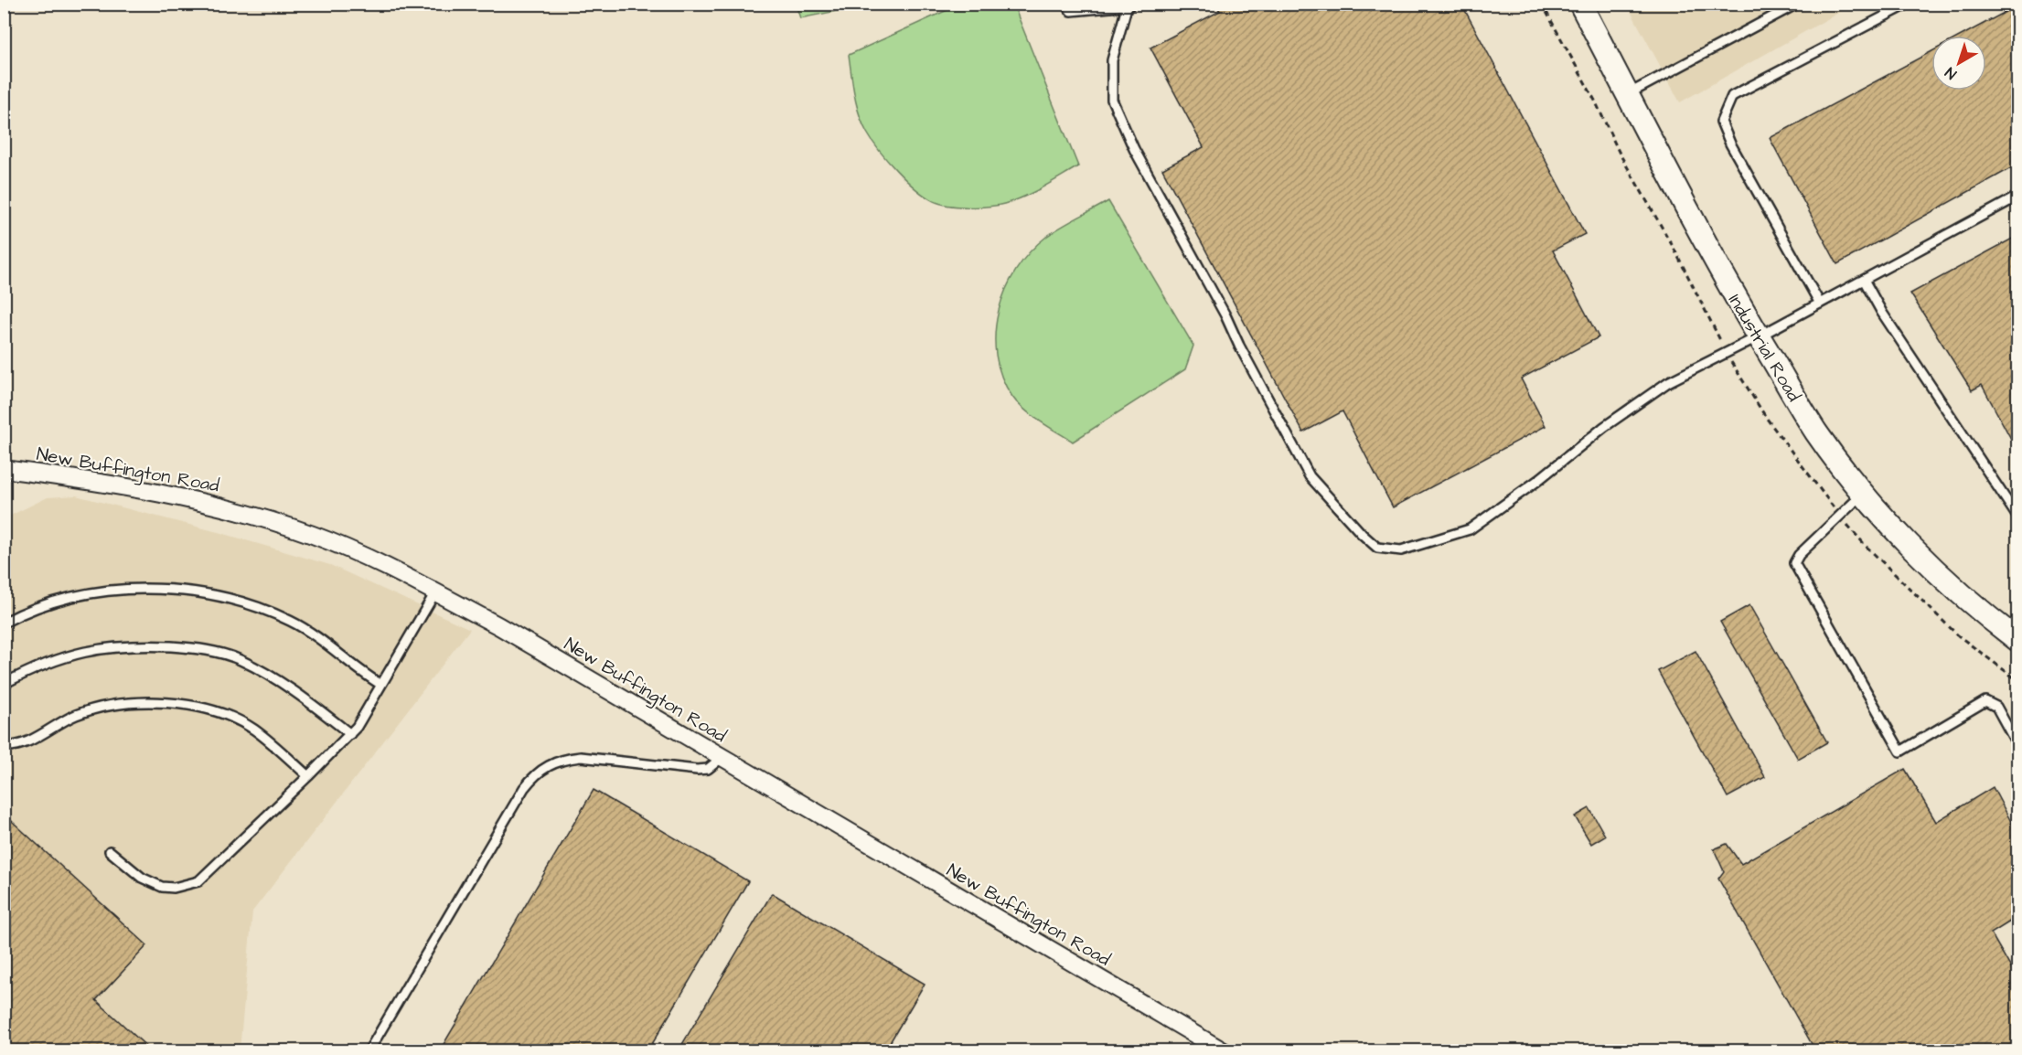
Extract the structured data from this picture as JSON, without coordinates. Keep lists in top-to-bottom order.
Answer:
{
  "streets": {
    "main road": ["Industrial Road"],
    "street": ["New Buffington Road"]
  },
  "north": "bottom left"
}
